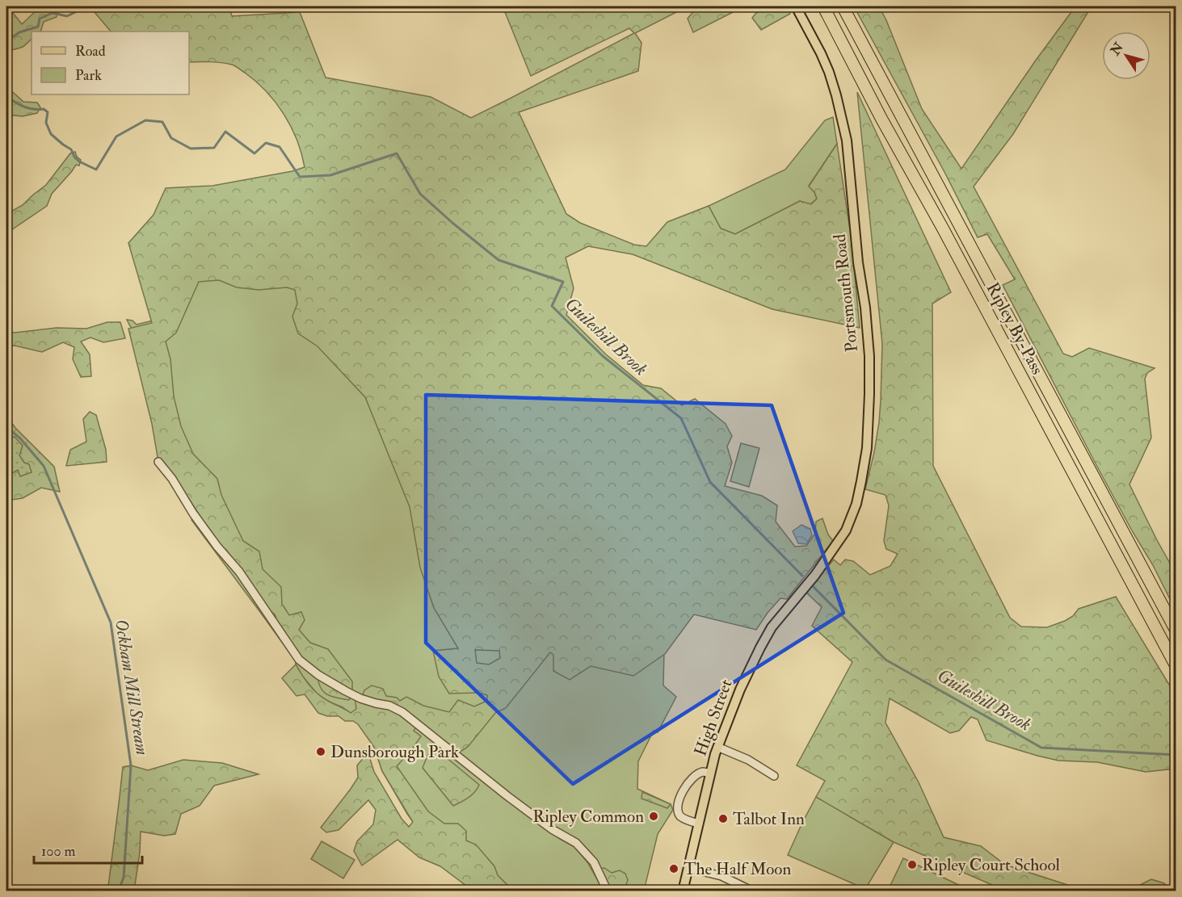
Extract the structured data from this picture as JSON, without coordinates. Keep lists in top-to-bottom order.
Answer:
{
  "streets": {
    "highway": ["Ripley By-Pass"],
    "main road": ["Portsmouth Road", "High Street"]
  },
  "crossings": [
    ["Portsmouth Road", "High Street"]
  ],
  "water": ["Guileshill Brook", "Ockham Mill Stream"],
  "places": [
    "Dunsborough Park",
    "Ripley Common",
    "Talbot Inn",
    "Ripley Court School",
    "The Half Moon"
  ],
  "legend": ["Road", "Park"],
  "scale_bar": "100 m",
  "north": "top left"
}
